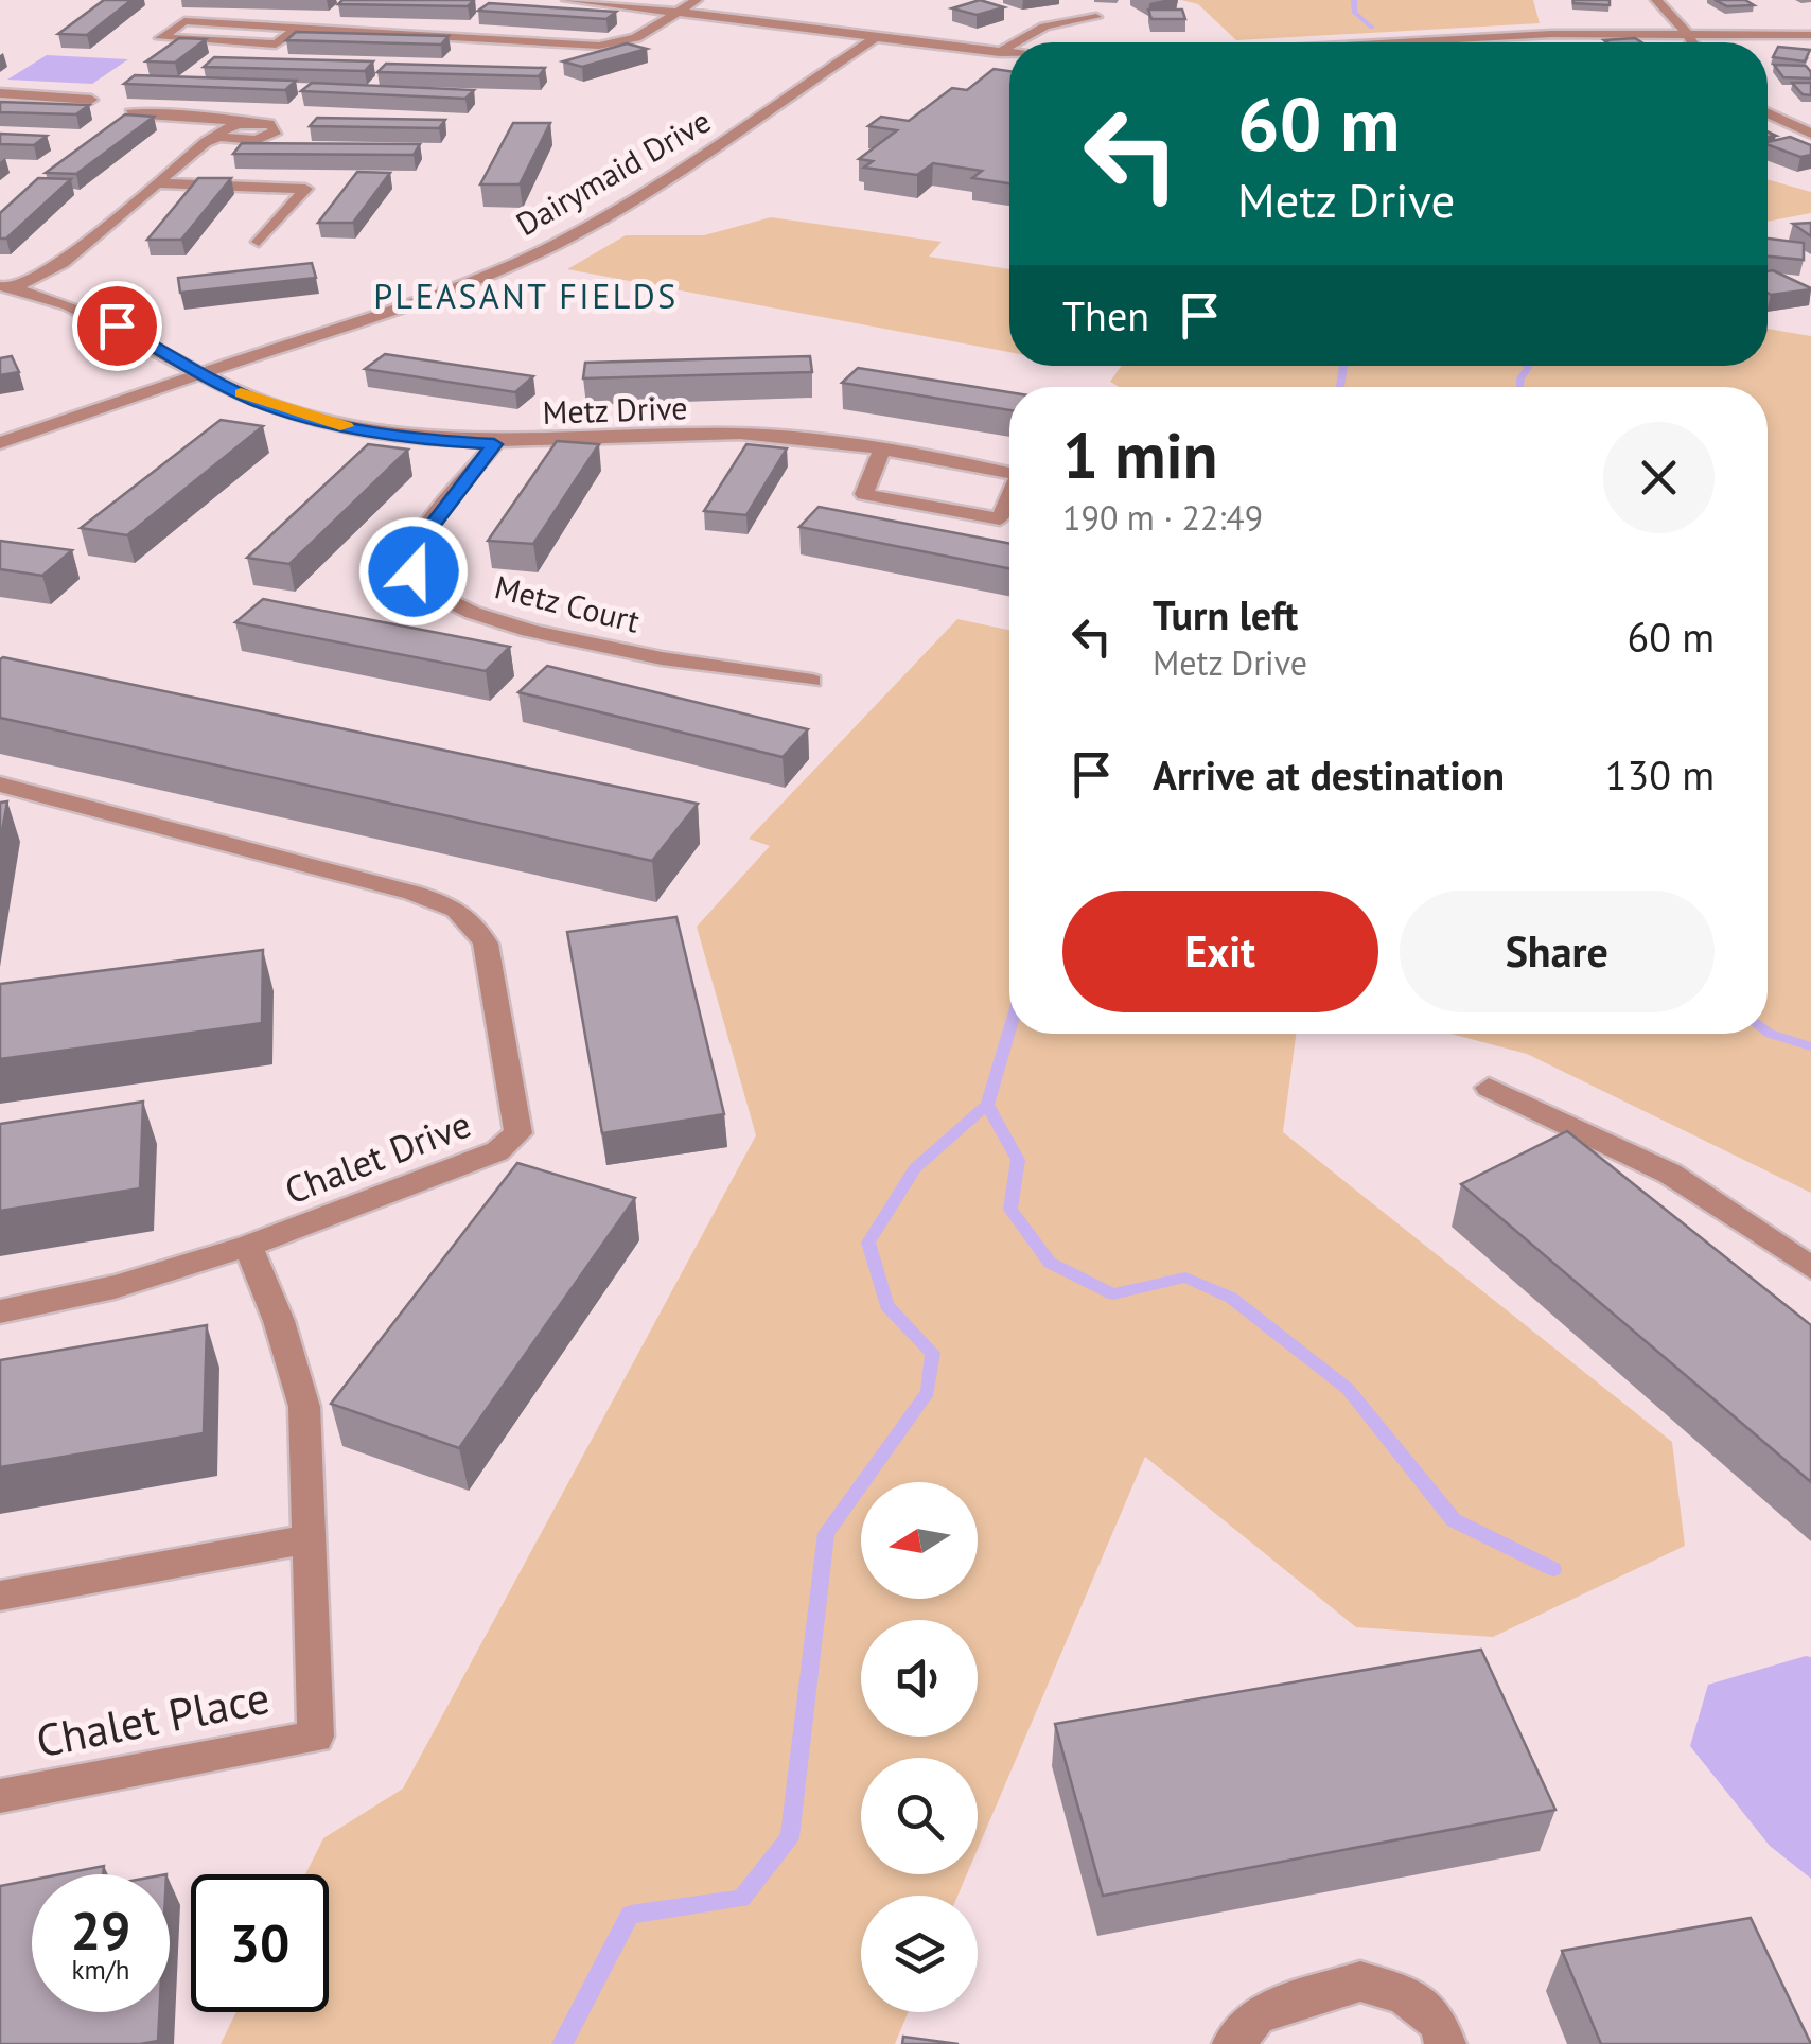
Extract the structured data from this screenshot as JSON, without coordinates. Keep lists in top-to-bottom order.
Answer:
{
  "streets": {
    "street": [
      "Dairymaid Drive",
      "Metz Drive",
      "Metz Court",
      "Chalet Drive",
      "Chalet Place"
    ]
  },
  "crossings": [
    ["Dairymaid Drive", "Metz Drive"],
    ["Metz Drive", "Metz Court"],
    ["Chalet Drive", "Chalet Place"]
  ],
  "districts": ["PLEASANT FIELDS"],
  "north": "left",
  "page": {
    "turn": ["60 m", "Metz Drive"],
    "then": "Then",
    "heading": ["1 min", "190 m · 22:49"],
    "list": [
      {
        "name": "Turn left",
        "note": "Metz Drive",
        "value": "60 m"
      },
      {
        "name": "Arrive at destination",
        "value": "130 m"
      }
    ],
    "buttons": ["Exit", "Share"],
    "speed": "29 km/h",
    "limit": "30"
  }
}
